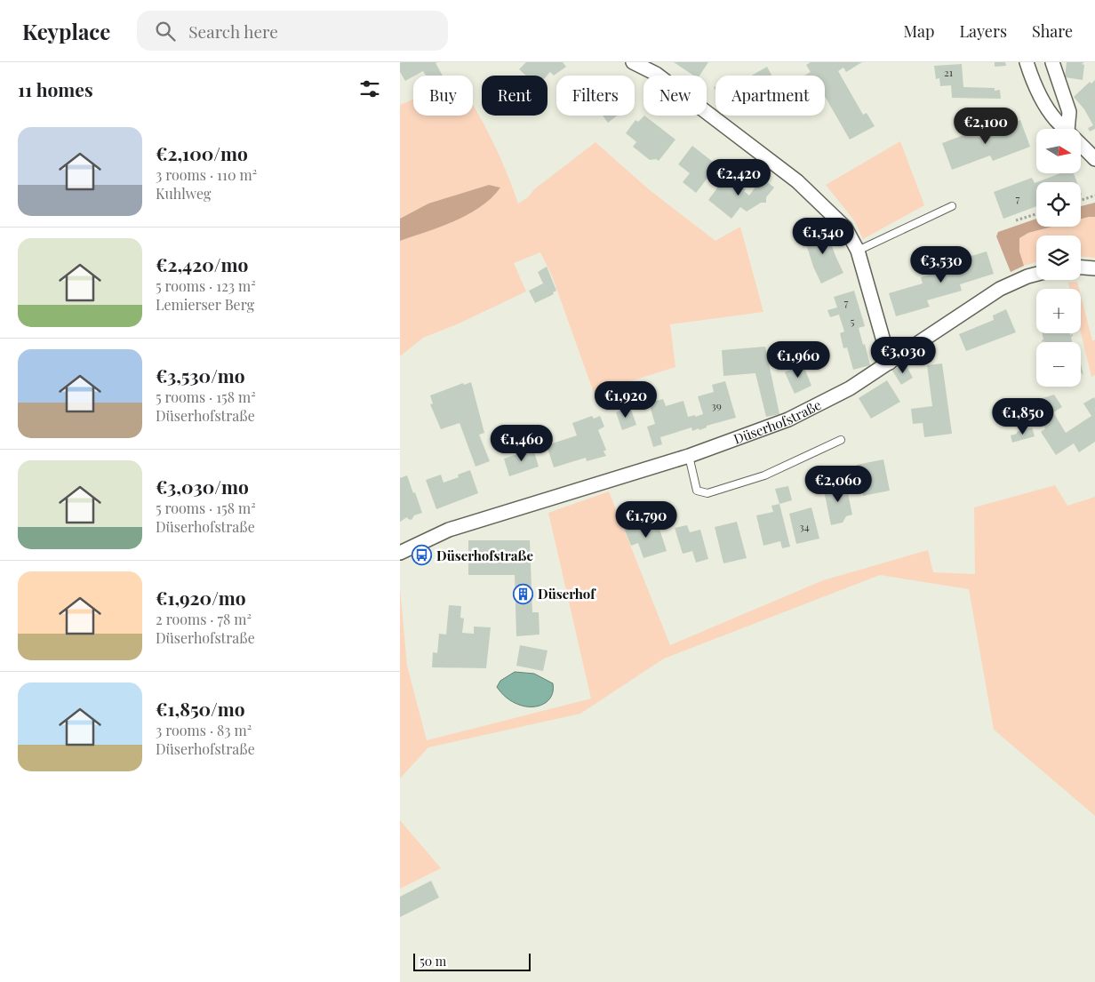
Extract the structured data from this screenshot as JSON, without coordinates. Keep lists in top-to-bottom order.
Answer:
{
  "streets": {
    "street": ["Düserhofstraße"]
  },
  "places": {
    "bus stop": ["Düserhofstraße"],
    "building": ["Düserhof"]
  },
  "house_numbers": [
    "21",
    "7",
    "7",
    "5",
    "39",
    "34"
  ],
  "scale_bar": "50 m",
  "north": "right",
  "page": {
    "header": "Keyplace",
    "search": "Search here",
    "nav": ["Map", "Layers", "Share"],
    "heading": "11 homes",
    "chip": [
      "Buy",
      "Rent",
      "Filters",
      "New",
      "Apartment"
    ],
    "price": [
      "€2,100",
      "€2,420",
      "€1,540",
      "€3,530",
      "€3,030",
      "€1,960",
      "€1,920",
      "€1,850",
      "€1,460",
      "€2,060",
      "€1,790"
    ],
    "list": [
      {
        "name": "€2,100/mo",
        "note": "3 rooms · 110 m² · Kuhlweg"
      },
      {
        "name": "€2,420/mo",
        "note": "5 rooms · 123 m² · Lemierser Berg"
      },
      {
        "name": "€3,530/mo",
        "note": "5 rooms · 158 m² · Düserhofstraße"
      },
      {
        "name": "€3,030/mo",
        "note": "5 rooms · 158 m² · Düserhofstraße"
      },
      {
        "name": "€1,920/mo",
        "note": "2 rooms · 78 m² · Düserhofstraße"
      },
      {
        "name": "€1,850/mo",
        "note": "3 rooms · 83 m² · Düserhofstraße"
      }
    ],
    "map_buttons": ["+", "−"],
    "scale": "50 m"
  }
}
